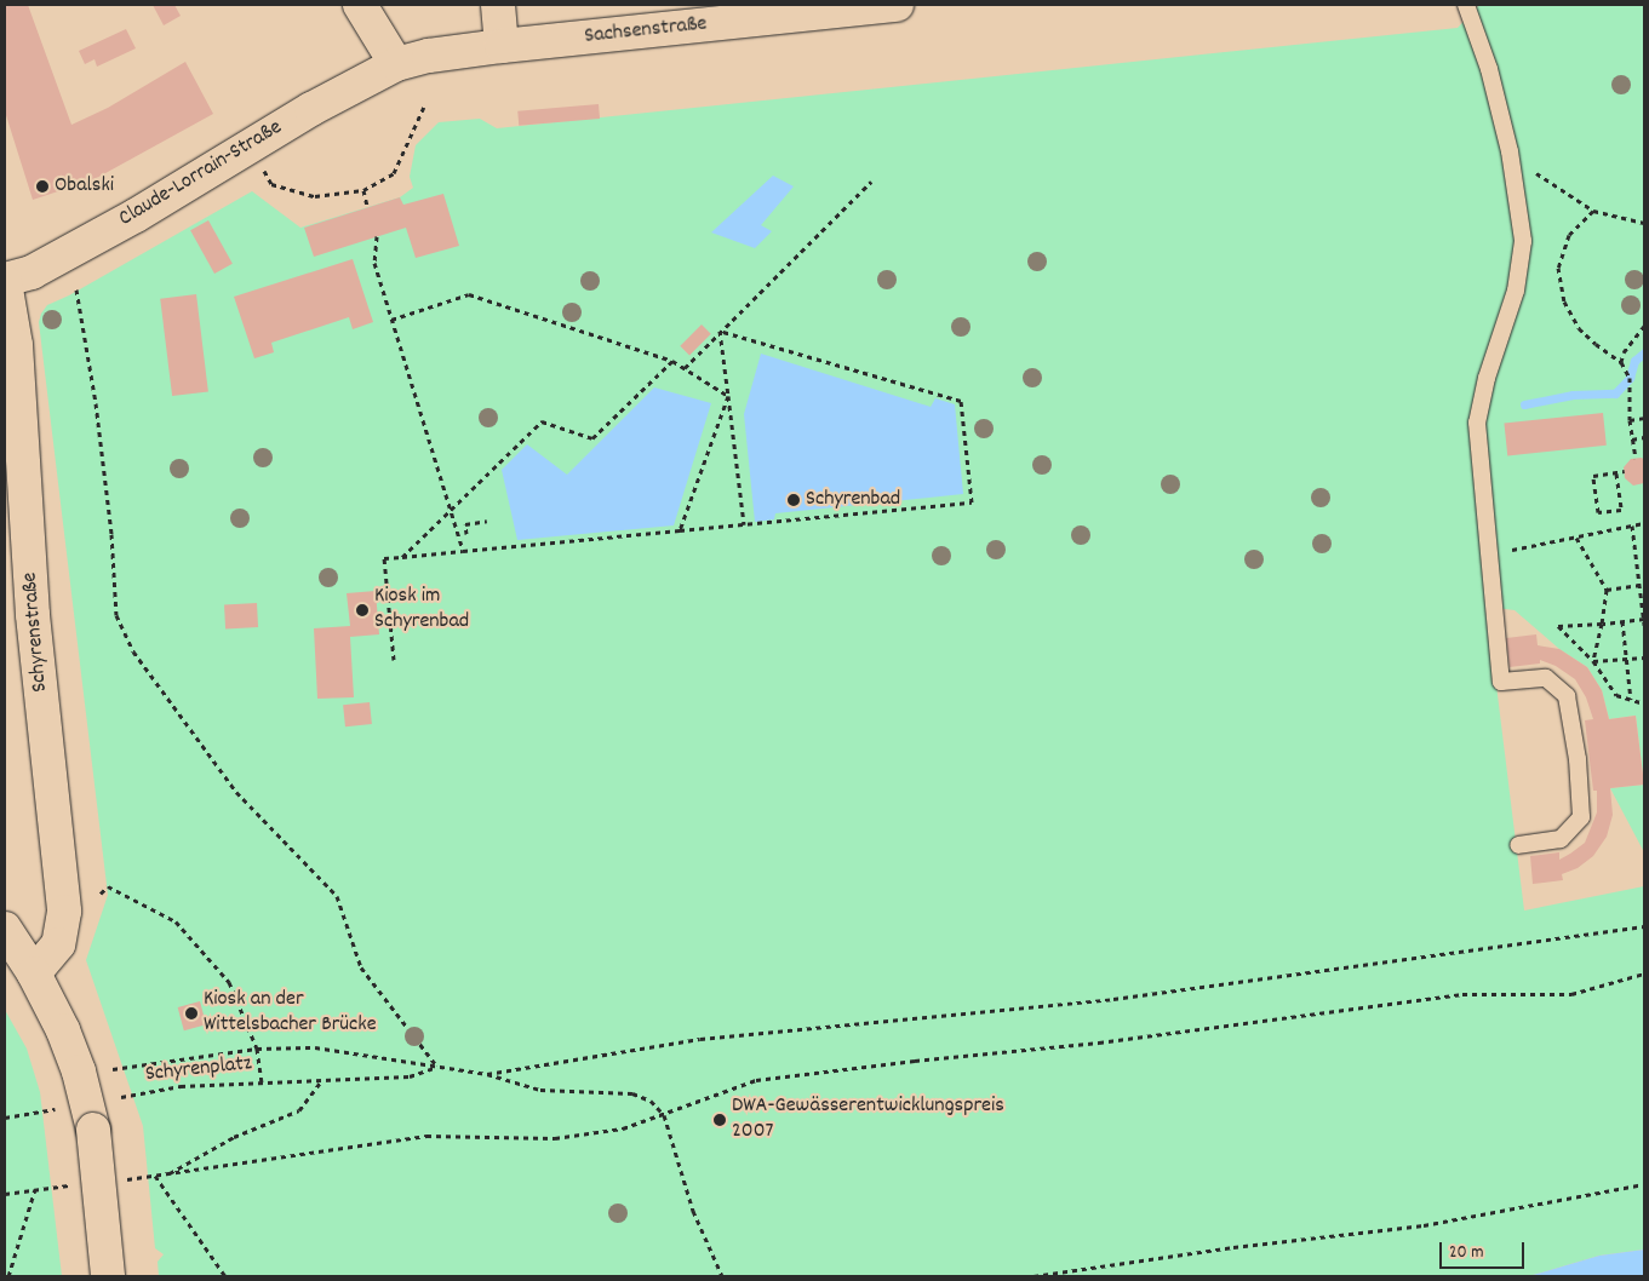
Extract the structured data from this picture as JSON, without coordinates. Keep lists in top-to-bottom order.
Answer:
{
  "streets": {
    "street": ["Sachsenstraße", "Claude-Lorrain-Straße", "Schyrenstraße"],
    "path": ["Schyrenplatz"]
  },
  "crossings": [
    ["Sachsenstraße", "Claude-Lorrain-Straße"],
    ["Claude-Lorrain-Straße", "Schyrenstraße"]
  ],
  "places": [
    "Obalski",
    "Schyrenbad",
    "Kiosk im Schyrenbad",
    "Kiosk an der Wittelsbacher Brücke",
    "DWA-Gewässerentwicklungspreis 2007"
  ],
  "scale_bar": "20 m"
}
